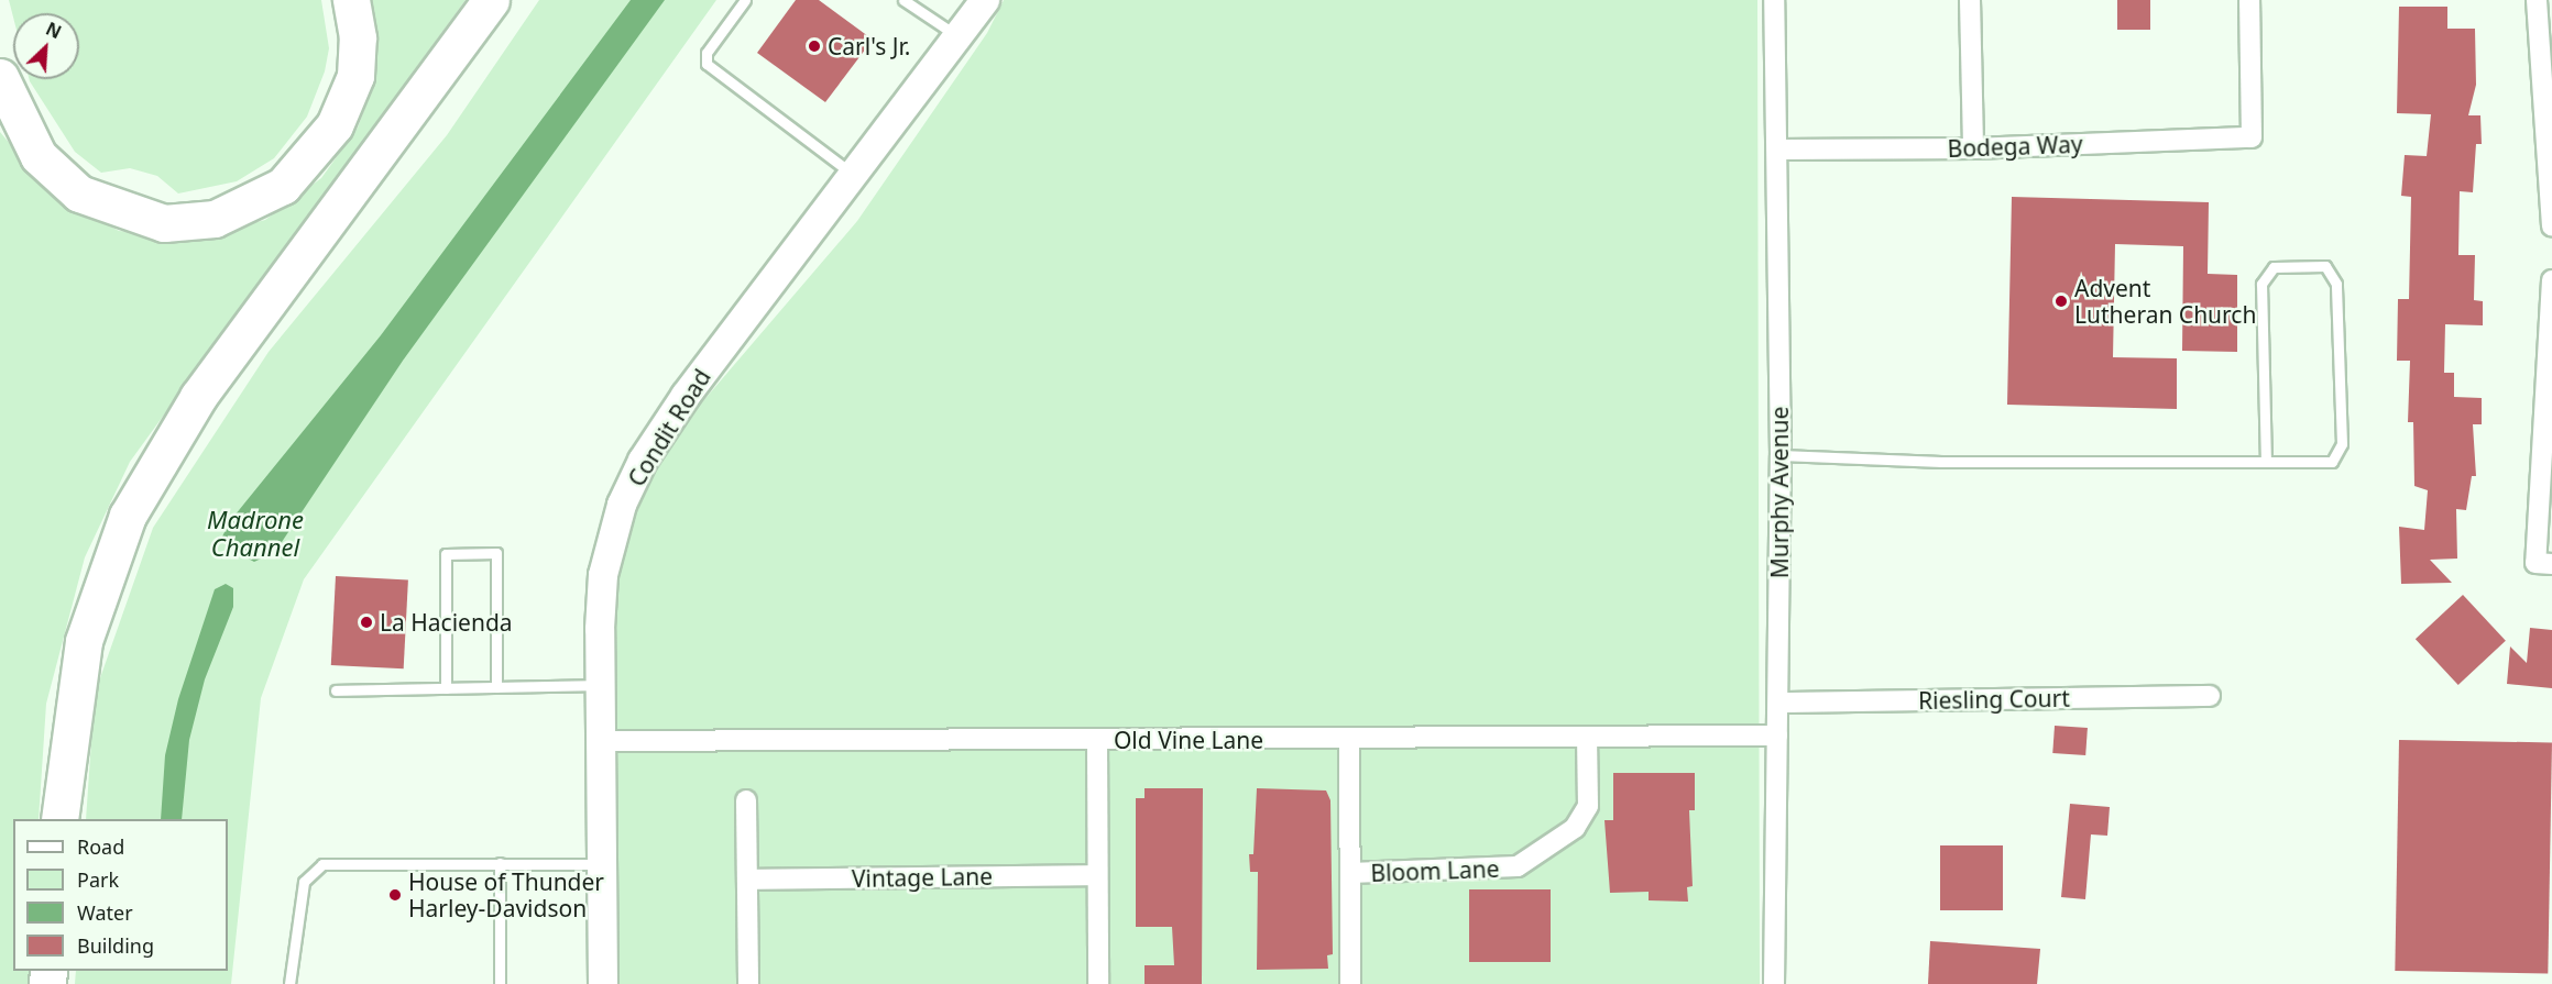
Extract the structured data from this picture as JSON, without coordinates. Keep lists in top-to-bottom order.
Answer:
{
  "streets": {
    "street": [
      "Bodega Way",
      "Condit Road",
      "Murphy Avenue",
      "Riesling Court",
      "Old Vine Lane",
      "Bloom Lane",
      "Vintage Lane"
    ]
  },
  "crossings": [
    ["Bodega Way", "Murphy Avenue"],
    ["Condit Road", "Old Vine Lane"],
    ["Murphy Avenue", "Riesling Court"],
    ["Murphy Avenue", "Old Vine Lane"],
    ["Old Vine Lane", "Bloom Lane"]
  ],
  "water": ["Madrone Channel"],
  "places": [
    "Carl's Jr.",
    "Advent Lutheran Church",
    "La Hacienda",
    "House of Thunder Harley-Davidson"
  ],
  "legend": [
    "Road",
    "Park",
    "Water",
    "Building"
  ],
  "north": "top right"
}
